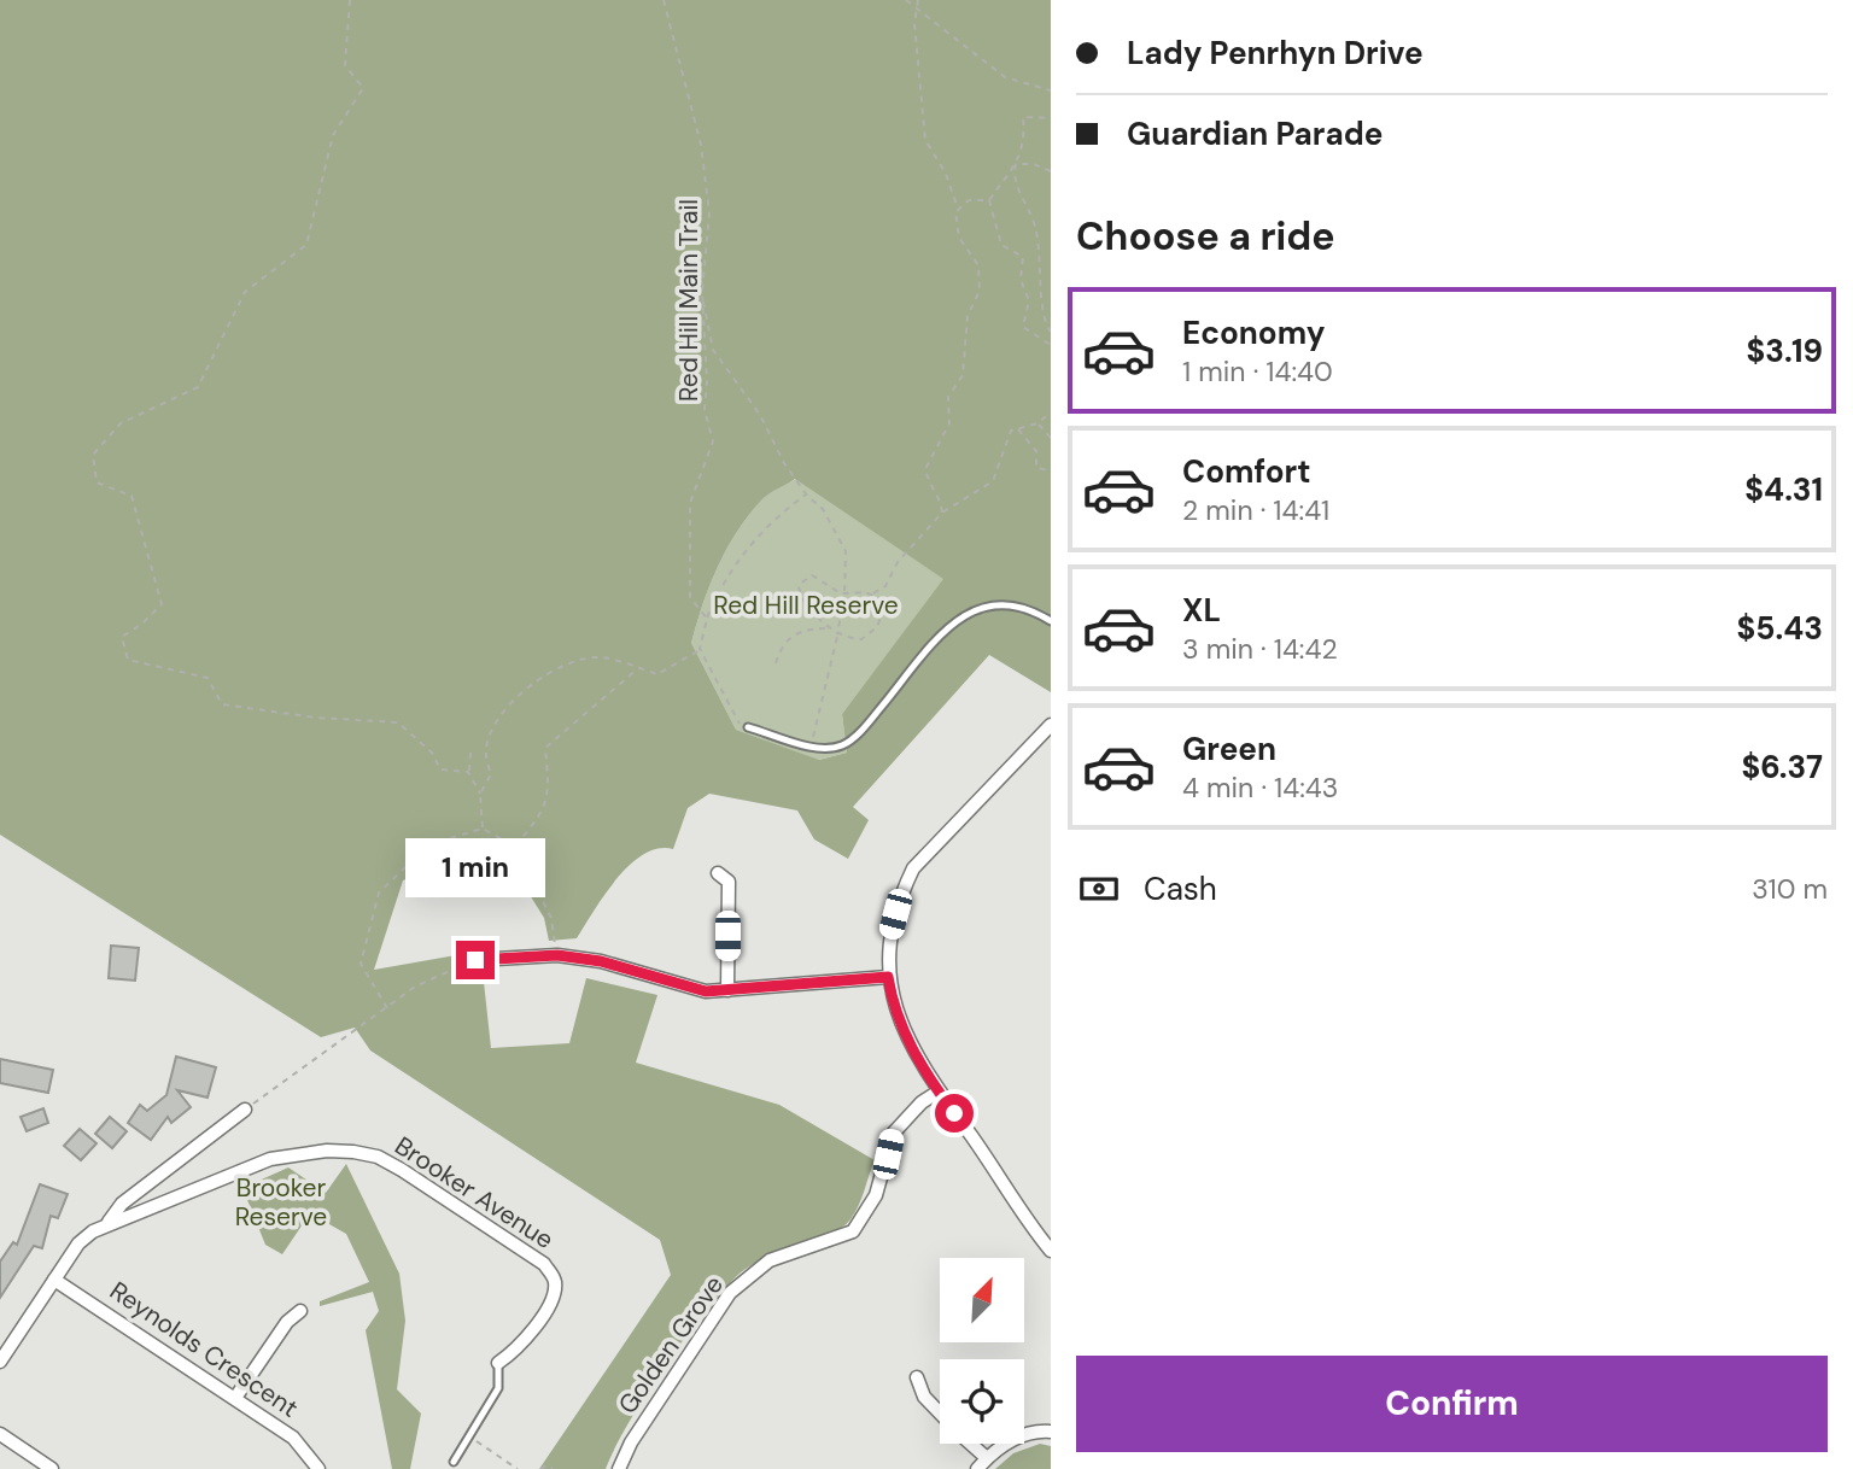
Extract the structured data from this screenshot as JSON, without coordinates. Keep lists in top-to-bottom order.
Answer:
{
  "streets": {
    "street": ["Brooker Avenue", "Golden Grove", "Reynolds Crescent"],
    "path": ["Red Hill Main Trail"]
  },
  "crossings": [
    ["Brooker Avenue", "Reynolds Crescent"]
  ],
  "parks": ["Red Hill Reserve", "Brooker Reserve"],
  "north": "top right",
  "page": {
    "banner": ["Lady Penrhyn Drive", "Guardian Parade"],
    "heading": "Choose a ride",
    "list": [
      {
        "name": "Economy",
        "note": "1 min · 14:40",
        "value": "$3.19"
      },
      {
        "name": "Comfort",
        "note": "2 min · 14:41",
        "value": "$4.31"
      },
      {
        "name": "XL",
        "note": "3 min · 14:42",
        "value": "$5.43"
      },
      {
        "name": "Green",
        "note": "4 min · 14:43",
        "value": "$6.37"
      }
    ],
    "bubble": "1 min",
    "pay": ["Cash", "310 m"],
    "buttons": "Confirm"
  }
}
